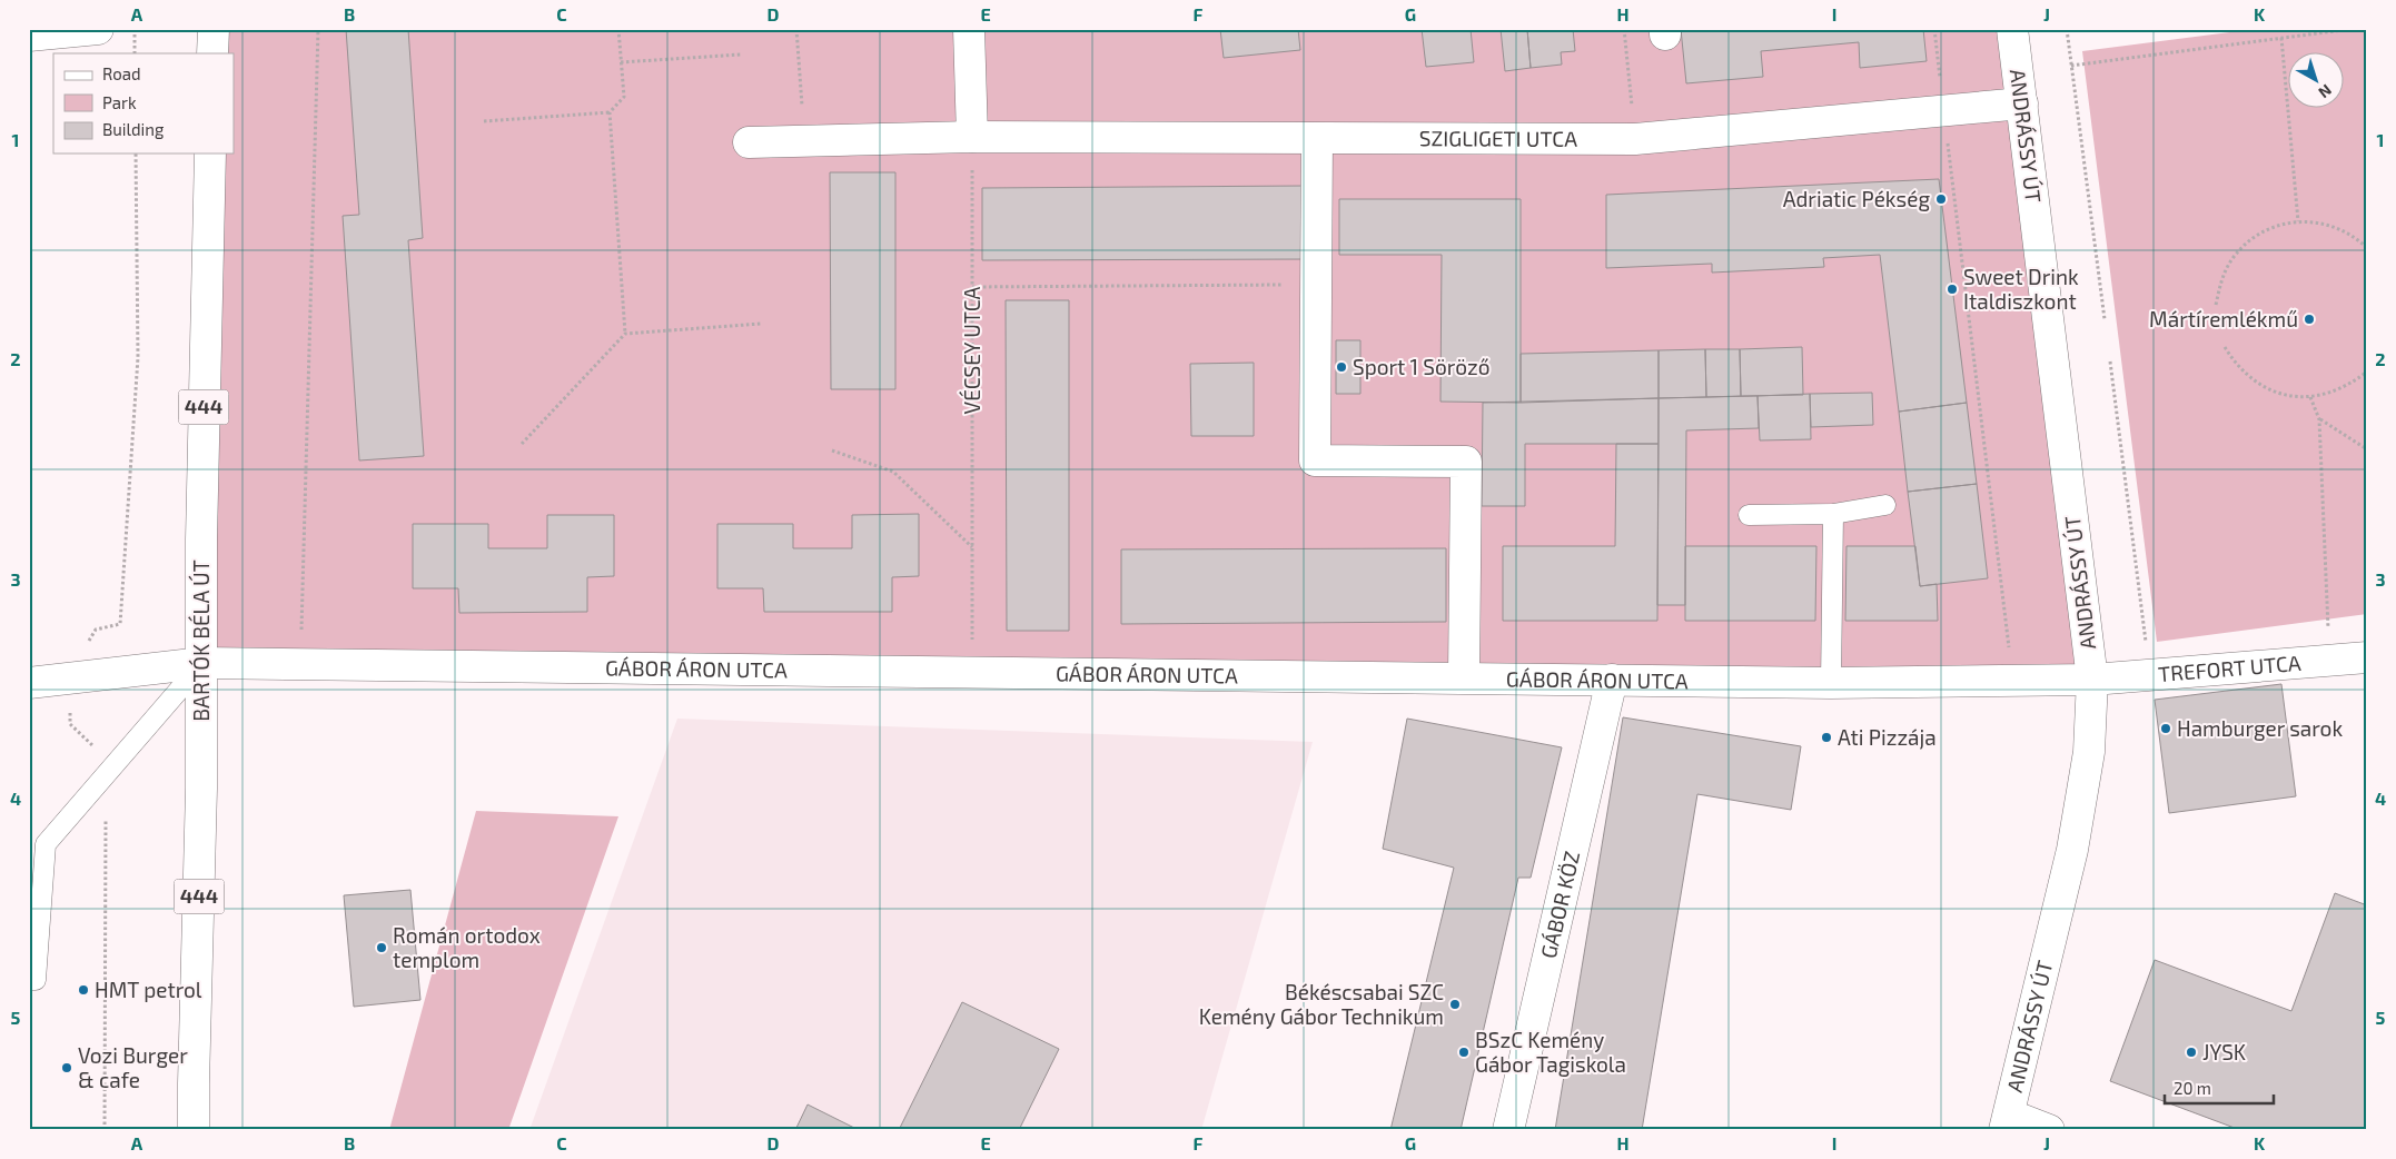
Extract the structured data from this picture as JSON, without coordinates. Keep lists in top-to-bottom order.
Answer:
{
  "streets": {
    "street": [
      "ANDRÁSSY ÚT",
      "SZIGLIGETI UTCA",
      "444",
      "BARTÓK BÉLA ÚT",
      "GÁBOR ÁRON UTCA",
      "TREFORT UTCA",
      "GÁBOR KÖZ"
    ],
    "path": ["VÉCSEY UTCA"]
  },
  "crossings": [
    ["ANDRÁSSY ÚT", "SZIGLIGETI UTCA"],
    ["ANDRÁSSY ÚT", "GÁBOR ÁRON UTCA"],
    ["ANDRÁSSY ÚT", "TREFORT UTCA"],
    ["SZIGLIGETI UTCA", "VÉCSEY UTCA"],
    ["BARTÓK BÉLA ÚT", "GÁBOR ÁRON UTCA"],
    ["GÁBOR ÁRON UTCA", "TREFORT UTCA"],
    ["GÁBOR ÁRON UTCA", "GÁBOR KÖZ"]
  ],
  "places": [
    "Adriatic Pékség",
    "Sweet Drink Italdiszkont",
    "Mártíremlékmű",
    "Sport 1 Söröző",
    "Hamburger sarok",
    "Ati Pizzája",
    "Román ortodox templom",
    "HMT petrol",
    "Békéscsabai SZC Kemény Gábor Technikum",
    "BSzC Kemény Gábor Tagiskola",
    "JYSK",
    "Vozi Burger & cafe"
  ],
  "legend": ["Road", "Park", "Building"],
  "scale_bar": "20 m",
  "north": "bottom right",
  "grid": {
    "columns": [
      "A",
      "B",
      "C",
      "D",
      "E",
      "F",
      "G",
      "H",
      "I",
      "J",
      "K"
    ],
    "rows": [
      "1",
      "2",
      "3",
      "4",
      "5"
    ]
  }
}
